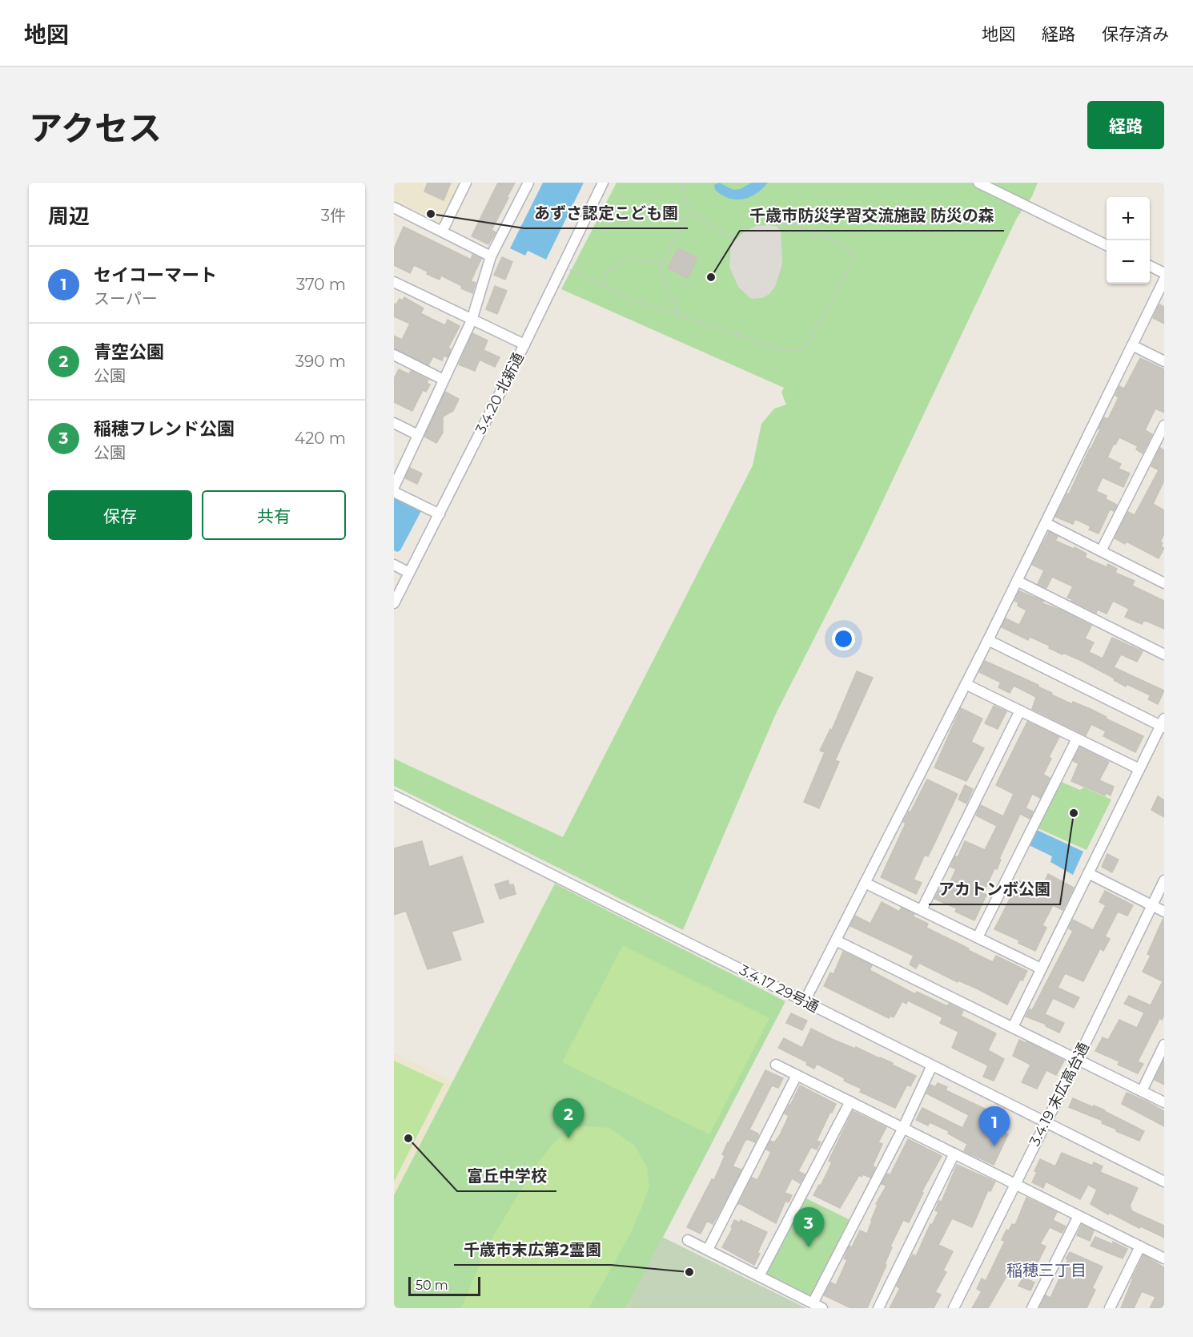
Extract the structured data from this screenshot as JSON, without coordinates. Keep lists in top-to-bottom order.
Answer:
{
  "streets": {
    "street": ["3.4.20 北新通", "3.4.17 29号通", "3.4.19 末広高台通"]
  },
  "crossings": [
    ["3.4.17 29号通", "3.4.19 末広高台通"]
  ],
  "districts": ["稲穂三丁目"],
  "places": [
    "あずさ認定こども園",
    "千歳市防災学習交流施設 防災の森",
    "アカトンボ公園",
    "富丘中学校",
    "千歳市末広第2霊園"
  ],
  "scale_bar": "50 m",
  "page": {
    "header": "地図",
    "nav": ["地図", "経路", "保存済み"],
    "title": "アクセス",
    "buttons": [
      "経路",
      ["保存", "共有"]
    ],
    "heading": ["周辺", "3件"],
    "map_buttons": ["+", "−"],
    "list": [
      {
        "mark": "1",
        "name": "セイコーマート",
        "note": "スーパー",
        "value": "370 m"
      },
      {
        "mark": "2",
        "name": "青空公園",
        "note": "公園",
        "value": "390 m"
      },
      {
        "mark": "3",
        "name": "稲穂フレンド公園",
        "note": "公園",
        "value": "420 m"
      }
    ],
    "pins": ["2", "1", "3"],
    "scale": "50 m"
  }
}
